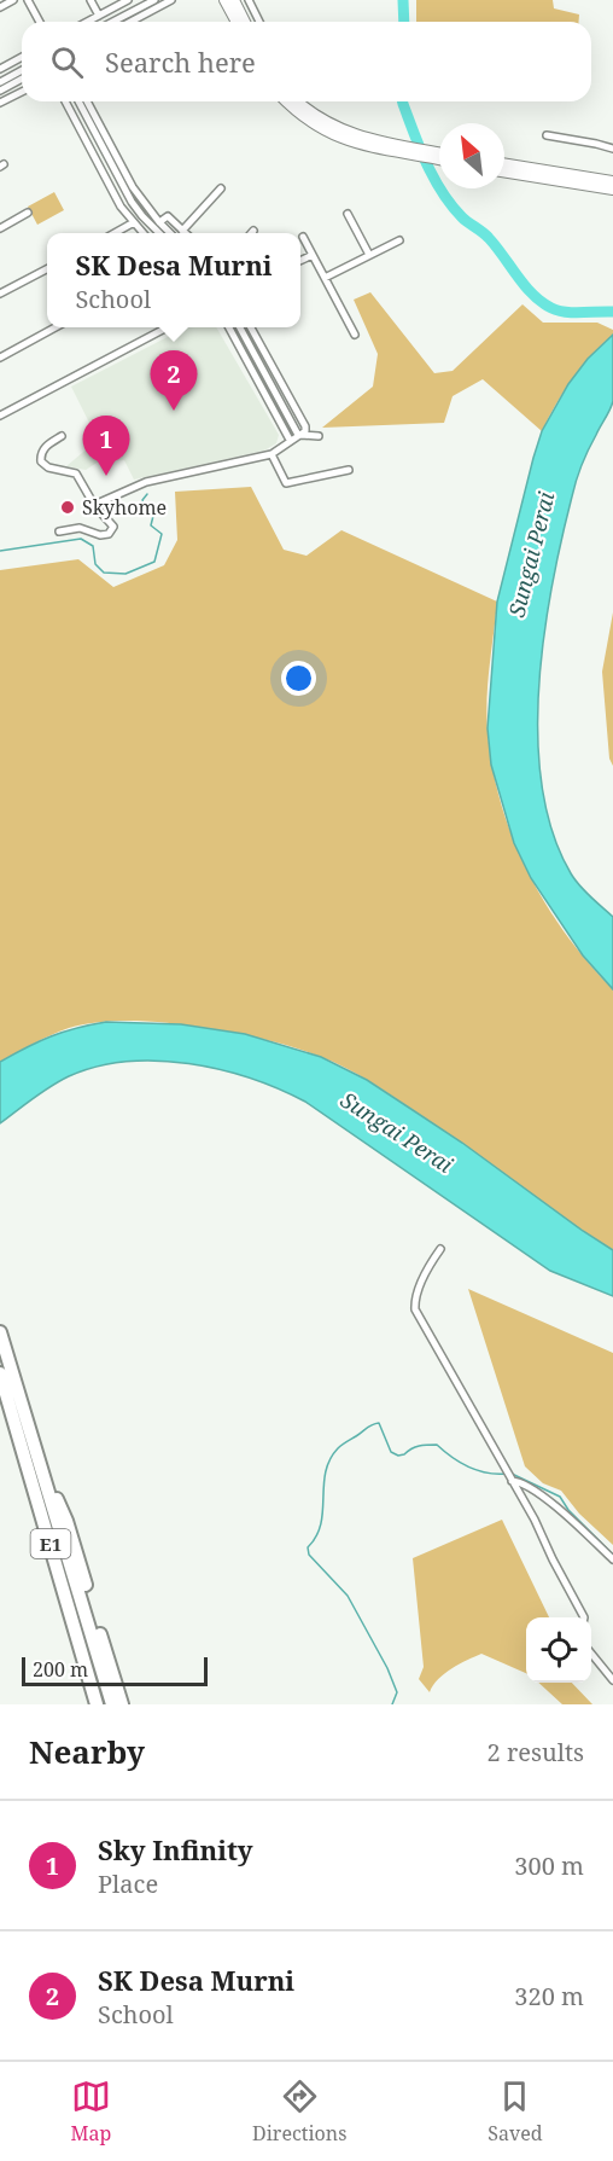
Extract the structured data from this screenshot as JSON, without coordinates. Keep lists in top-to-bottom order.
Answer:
{
  "streets": {
    "highway": ["E1"]
  },
  "water": ["Sungai Perai"],
  "places": ["Skyhome"],
  "scale_bar": "200 m",
  "north": "top left",
  "page": {
    "search": "Search here",
    "popup": ["SK Desa Murni", "School"],
    "pins": ["2", "1"],
    "scale": "200 m",
    "heading": ["Nearby", "2 results"],
    "list": [
      {
        "mark": "1",
        "name": "Sky Infinity",
        "note": "Place",
        "value": "300 m"
      },
      {
        "mark": "2",
        "name": "SK Desa Murni",
        "note": "School",
        "value": "320 m"
      }
    ],
    "nav": ["Map", "Directions", "Saved"]
  }
}
